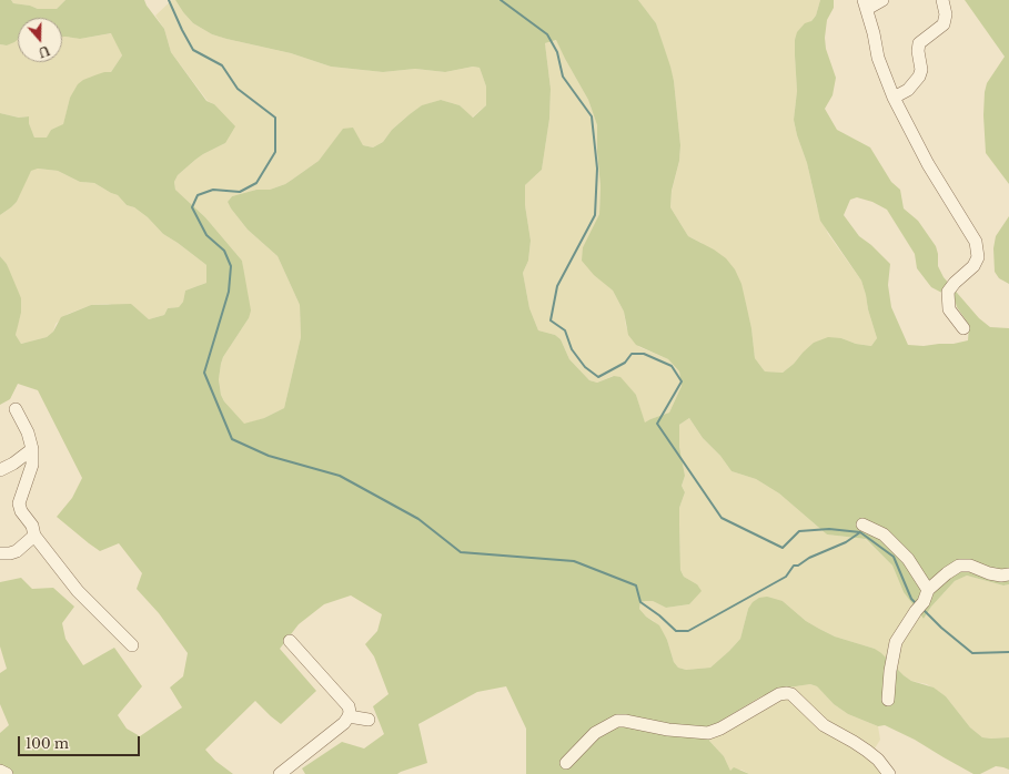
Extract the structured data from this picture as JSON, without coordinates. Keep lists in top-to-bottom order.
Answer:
{
  "scale_bar": "100 m",
  "north": "bottom"
}
